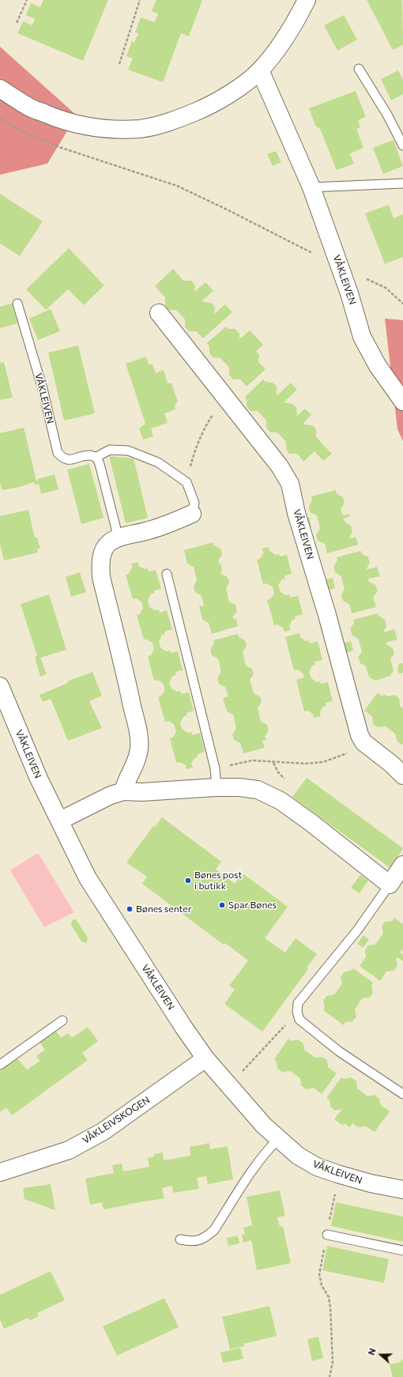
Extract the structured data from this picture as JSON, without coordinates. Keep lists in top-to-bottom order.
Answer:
{
  "streets": {
    "street": ["VÅKLEIVEN", "VÅKLEIVSKOGEN"]
  },
  "crossings": [
    ["VÅKLEIVEN", "VÅKLEIVSKOGEN"]
  ],
  "places": ["Bønes post i butikk", "Spar Bønes", "Bønes senter"],
  "north": "left"
}
